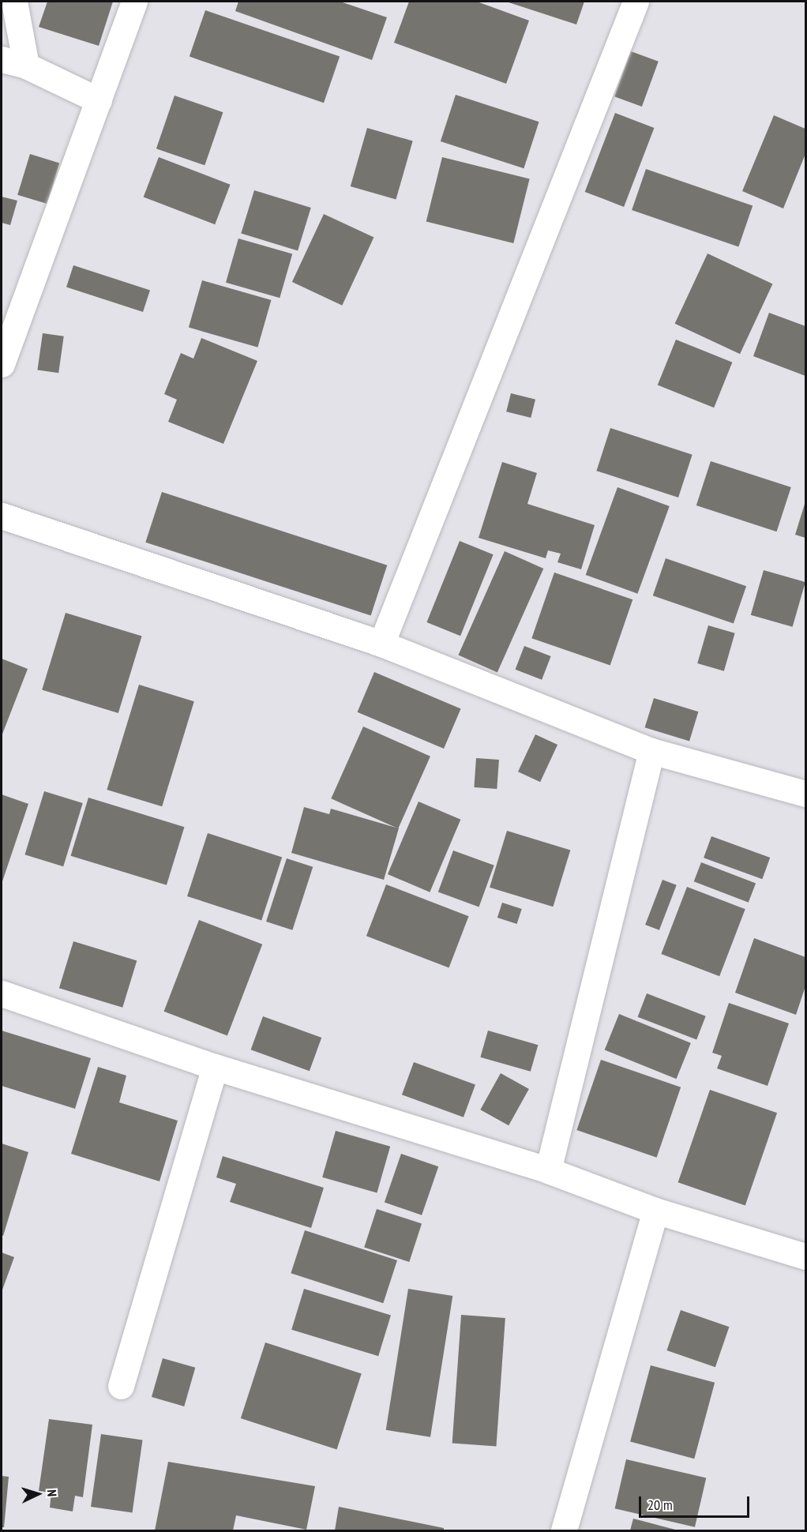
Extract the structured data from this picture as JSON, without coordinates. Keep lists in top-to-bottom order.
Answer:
{
  "scale_bar": "20 m",
  "north": "right"
}
